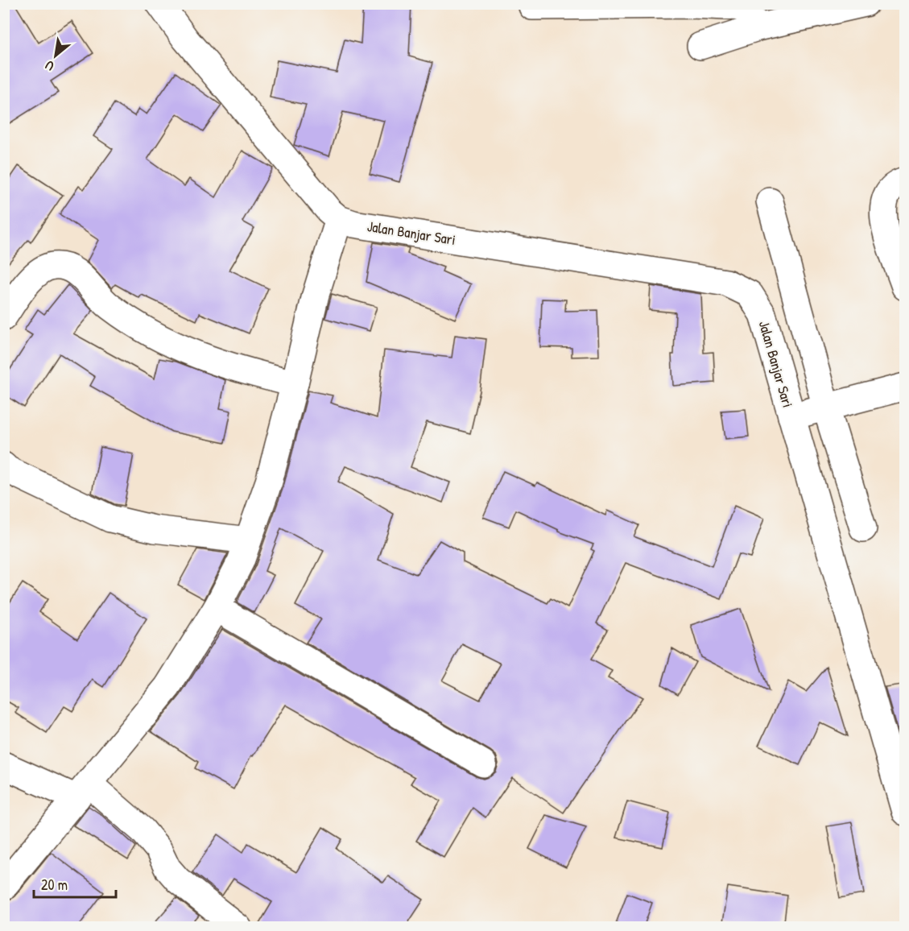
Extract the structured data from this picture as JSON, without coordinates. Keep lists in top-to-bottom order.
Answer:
{
  "streets": {
    "street": ["Jalan Banjar Sari"]
  },
  "scale_bar": "20 m",
  "north": "bottom left"
}
